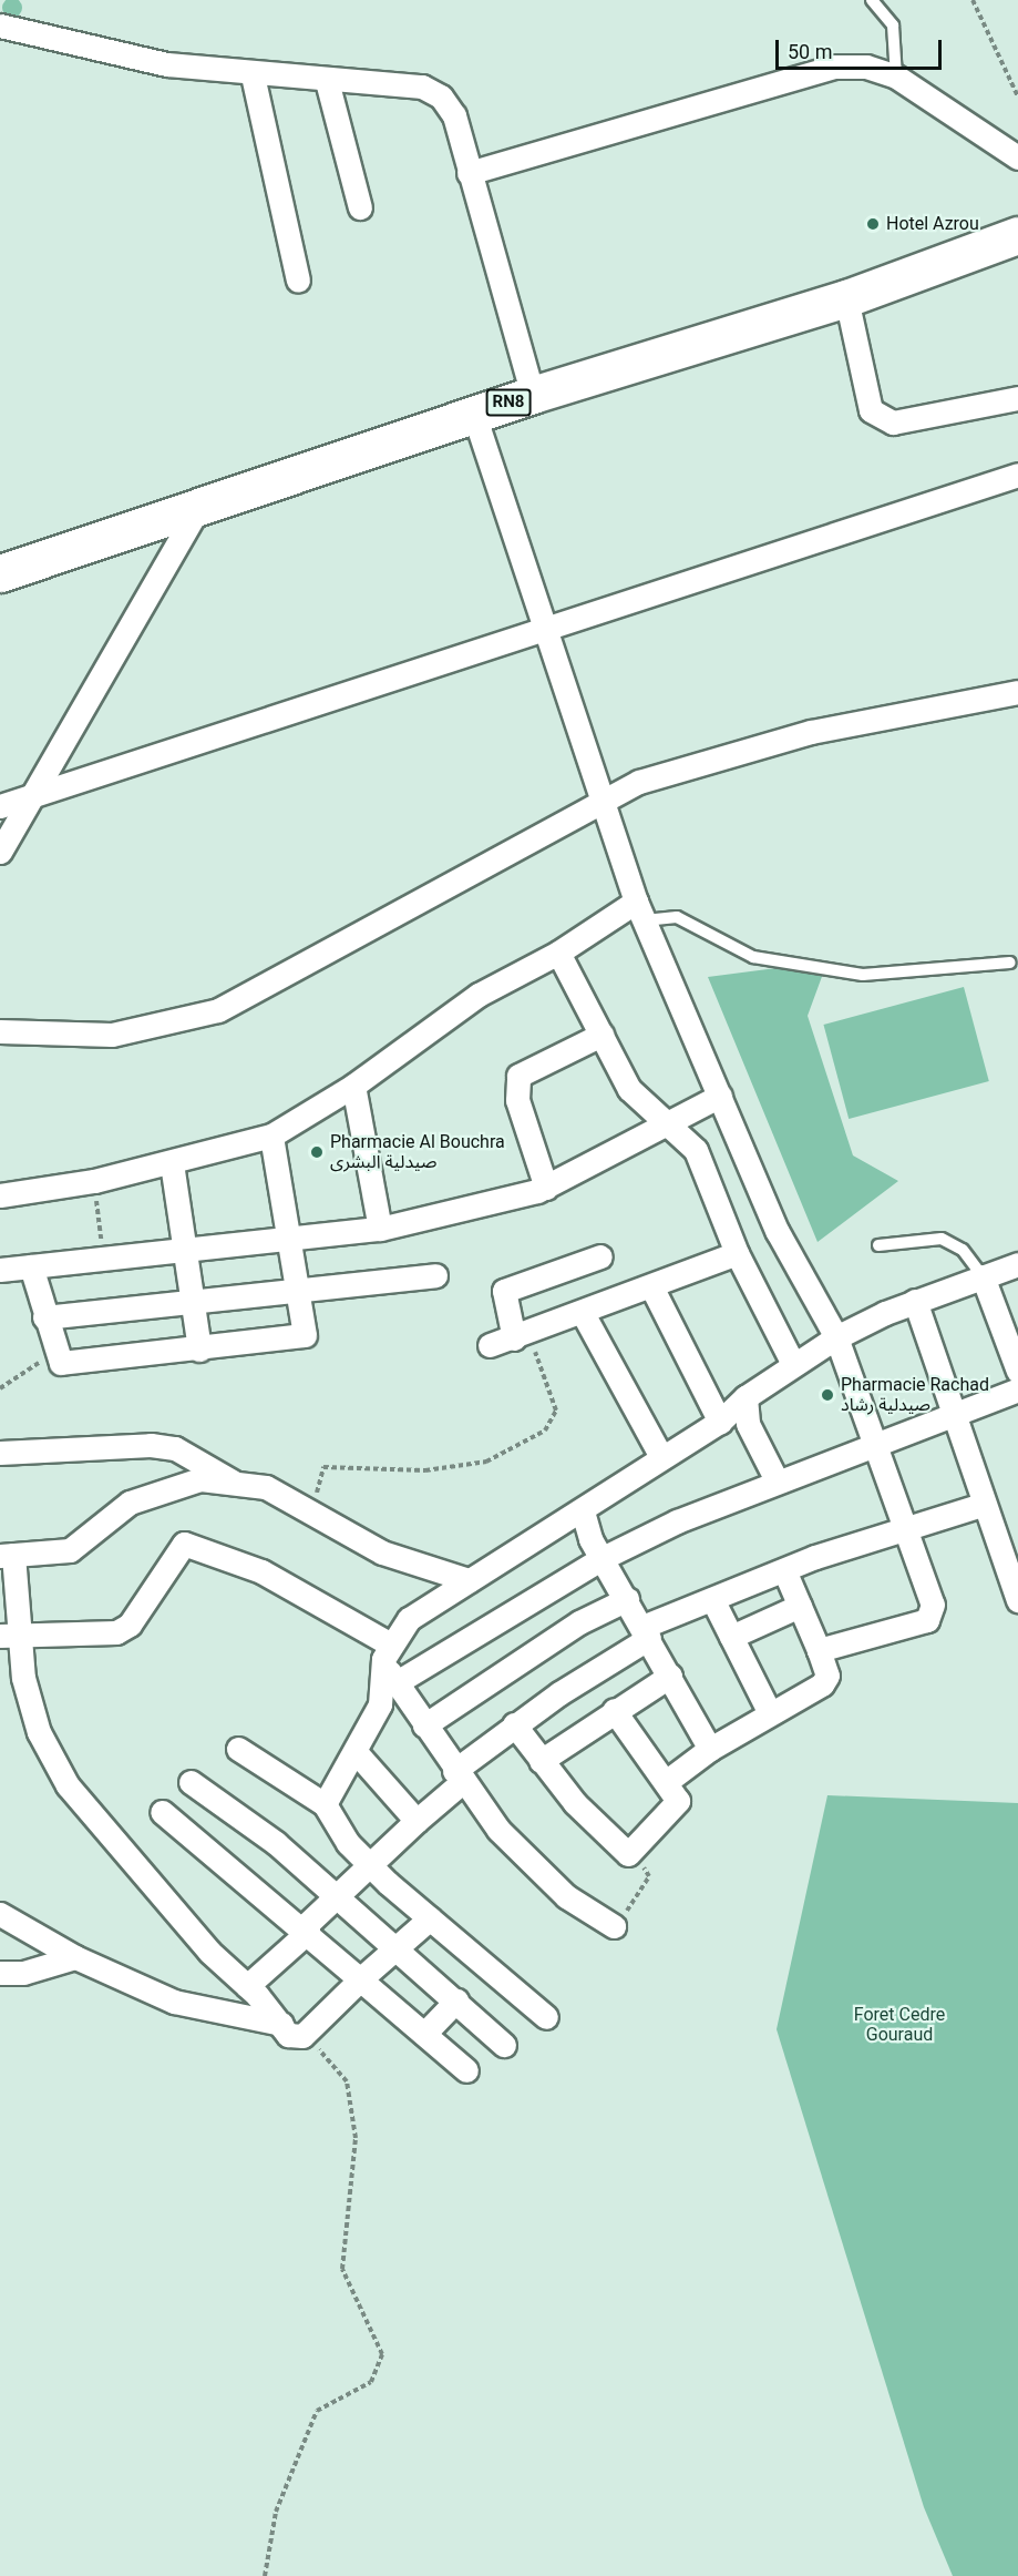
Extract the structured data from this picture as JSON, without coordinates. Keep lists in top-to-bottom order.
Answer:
{
  "streets": {
    "main road": ["RN8"]
  },
  "parks": ["Foret Cedre Gouraud"],
  "places": ["Hotel Azrou", "Pharmacie Al Bouchra صيدلية البشرى", "Pharmacie Rachad صيدلية رشاد"],
  "scale_bar": "50 m"
}
